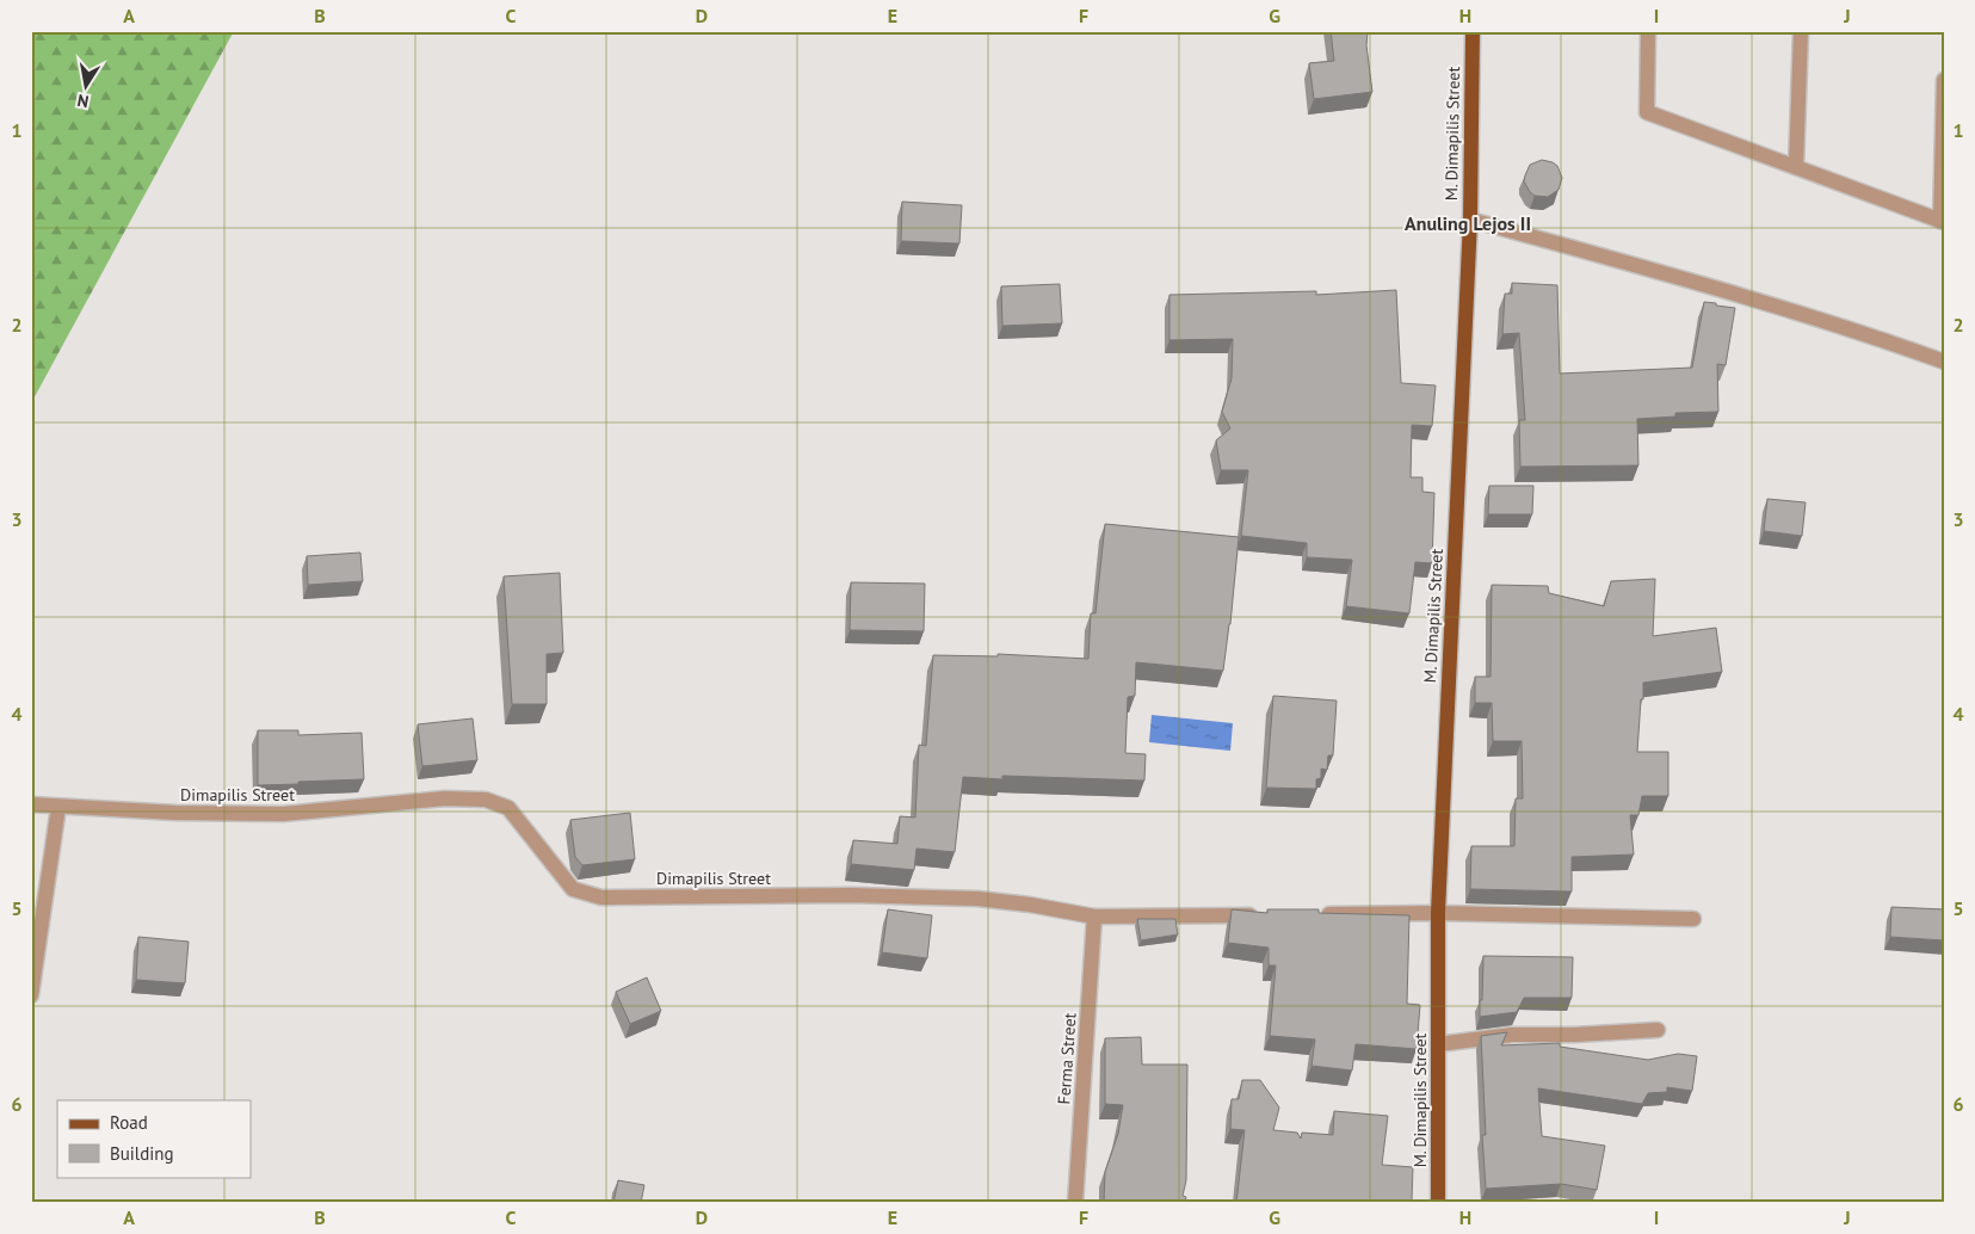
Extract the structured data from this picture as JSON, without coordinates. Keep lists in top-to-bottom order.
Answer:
{
  "streets": {
    "main road": ["M. Dimapilis Street"],
    "street": ["Dimapilis Street", "Ferma Street"]
  },
  "crossings": [
    ["Dimapilis Street", "Ferma Street"]
  ],
  "districts": ["Anuling Lejos II"],
  "legend": ["Road", "Building"],
  "north": "bottom",
  "grid": {
    "columns": [
      "A",
      "B",
      "C",
      "D",
      "E",
      "F",
      "G",
      "H",
      "I",
      "J"
    ],
    "rows": [
      "1",
      "2",
      "3",
      "4",
      "5",
      "6"
    ]
  }
}
